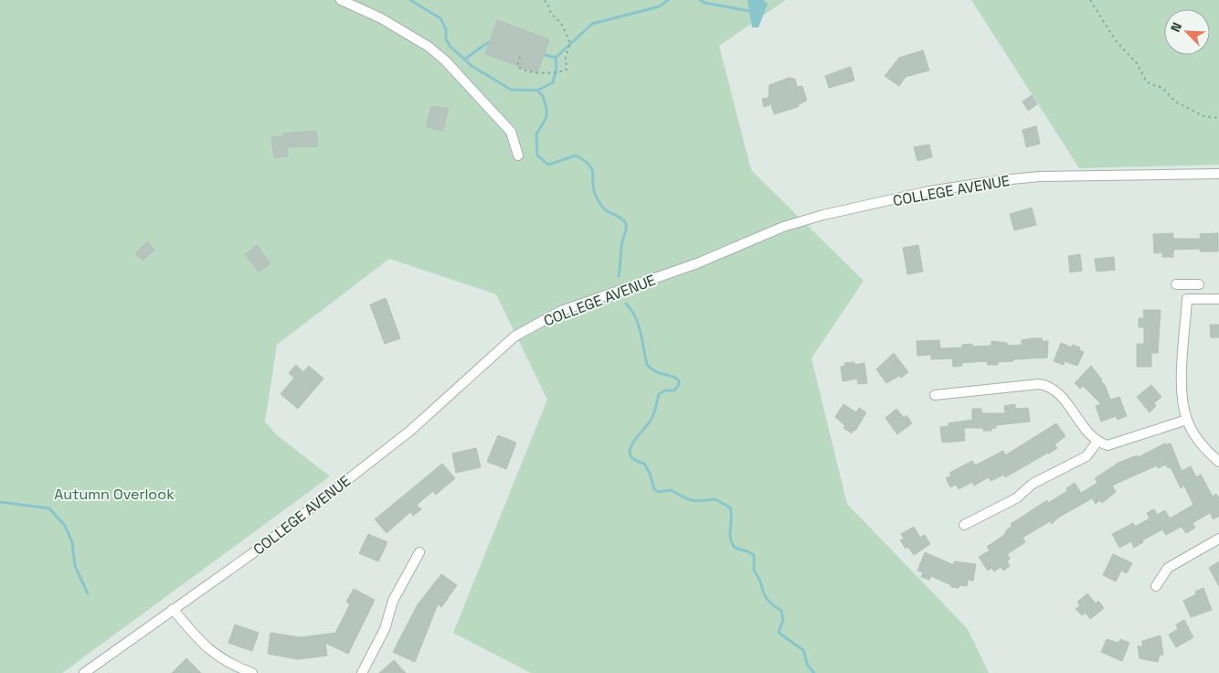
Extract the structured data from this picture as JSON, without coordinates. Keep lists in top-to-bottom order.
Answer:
{
  "streets": {
    "street": ["COLLEGE AVENUE"]
  },
  "parks": ["Autumn Overlook"],
  "north": "top left"
}
